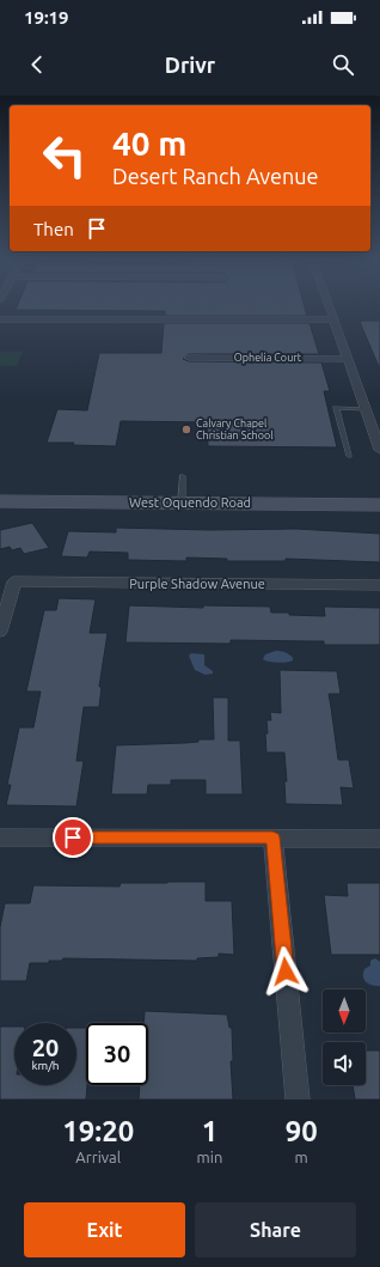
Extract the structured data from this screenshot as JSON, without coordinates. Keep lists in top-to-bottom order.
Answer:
{
  "streets": {
    "street": ["Ophelia Court", "West Oquendo Road", "Purple Shadow Avenue"]
  },
  "places": ["Calvary Chapel Christian School"],
  "north": "bottom",
  "page": {
    "status": "19:19",
    "header": "Drivr",
    "turn": ["40 m", "Desert Ranch Avenue"],
    "then": "Then",
    "speed": "20 km/h",
    "limit": "30",
    "eta": [
      "19:20",
      "Arrival",
      "1",
      "min",
      "90",
      "m"
    ],
    "buttons": ["Exit", "Share"]
  }
}
